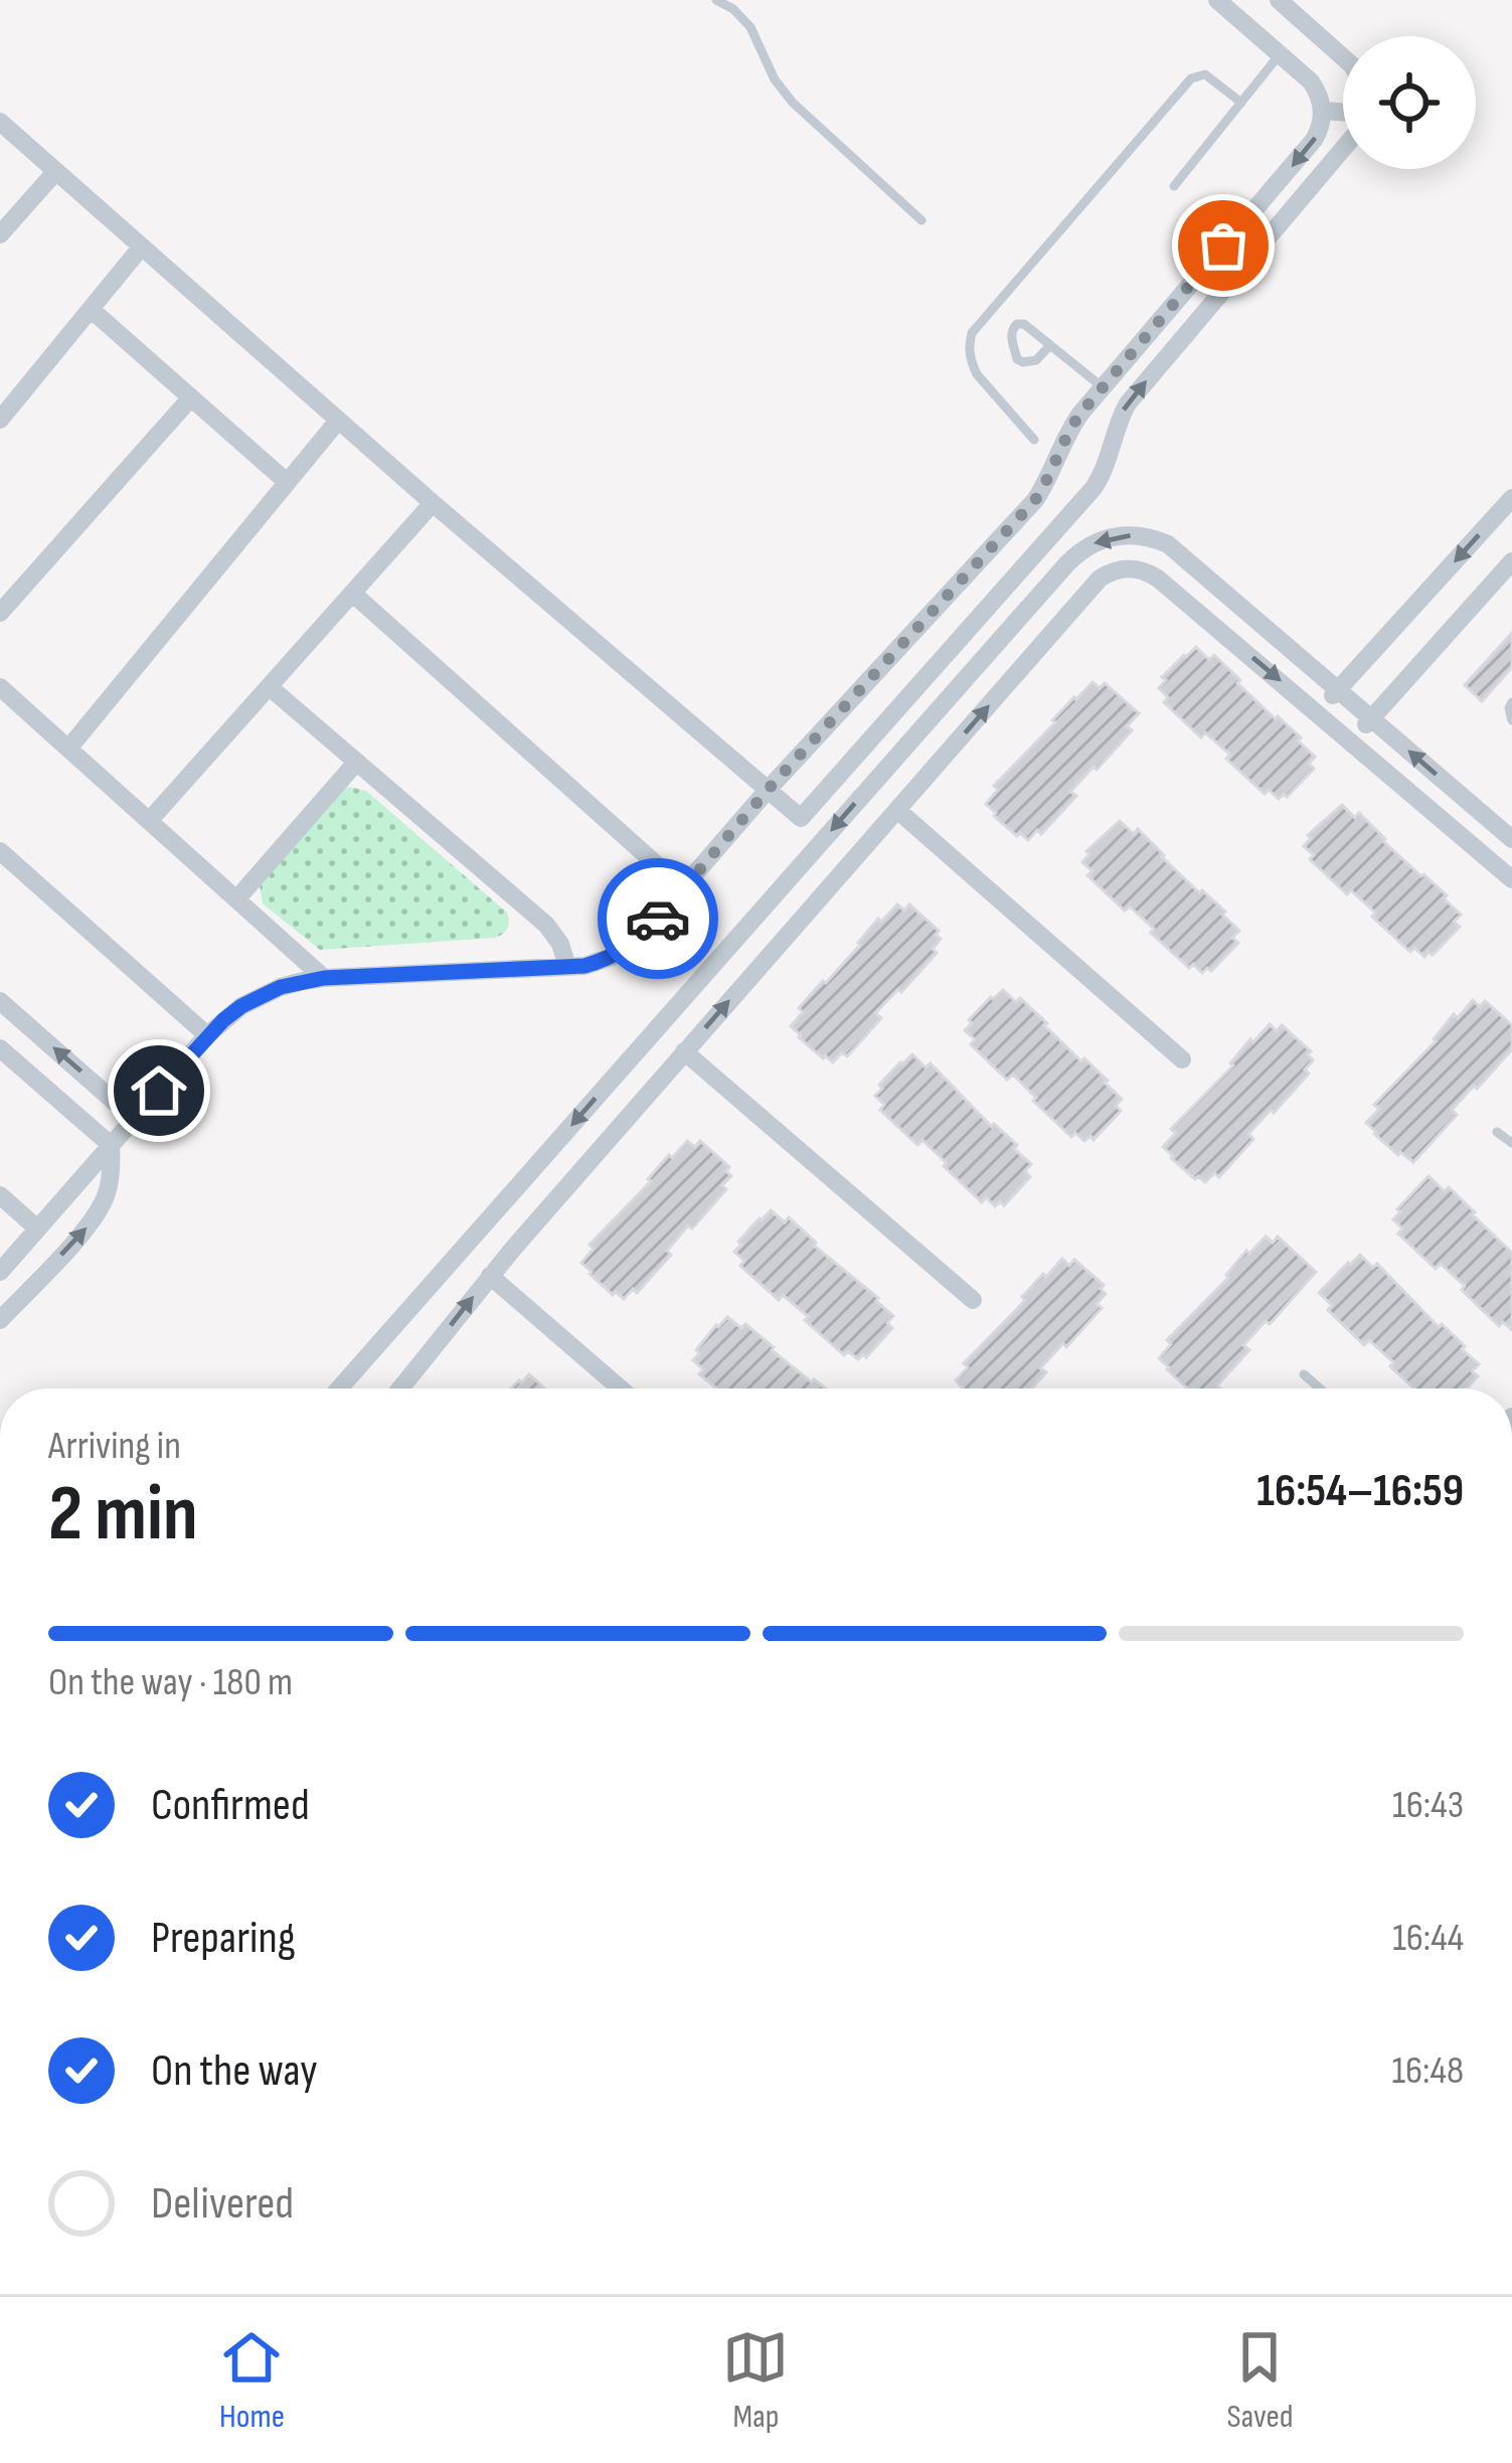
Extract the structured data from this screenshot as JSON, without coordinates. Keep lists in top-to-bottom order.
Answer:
{
  "page": {
    "heading": ["2 min", "Arriving in", "16:54–16:59"],
    "bar": "On the way · 180 m",
    "list": [
      ["Confirmed", "16:43"],
      ["Preparing", "16:44"],
      ["On the way", "16:48"],
      "Delivered"
    ],
    "tabs": ["Home", "Map", "Saved"]
  }
}
